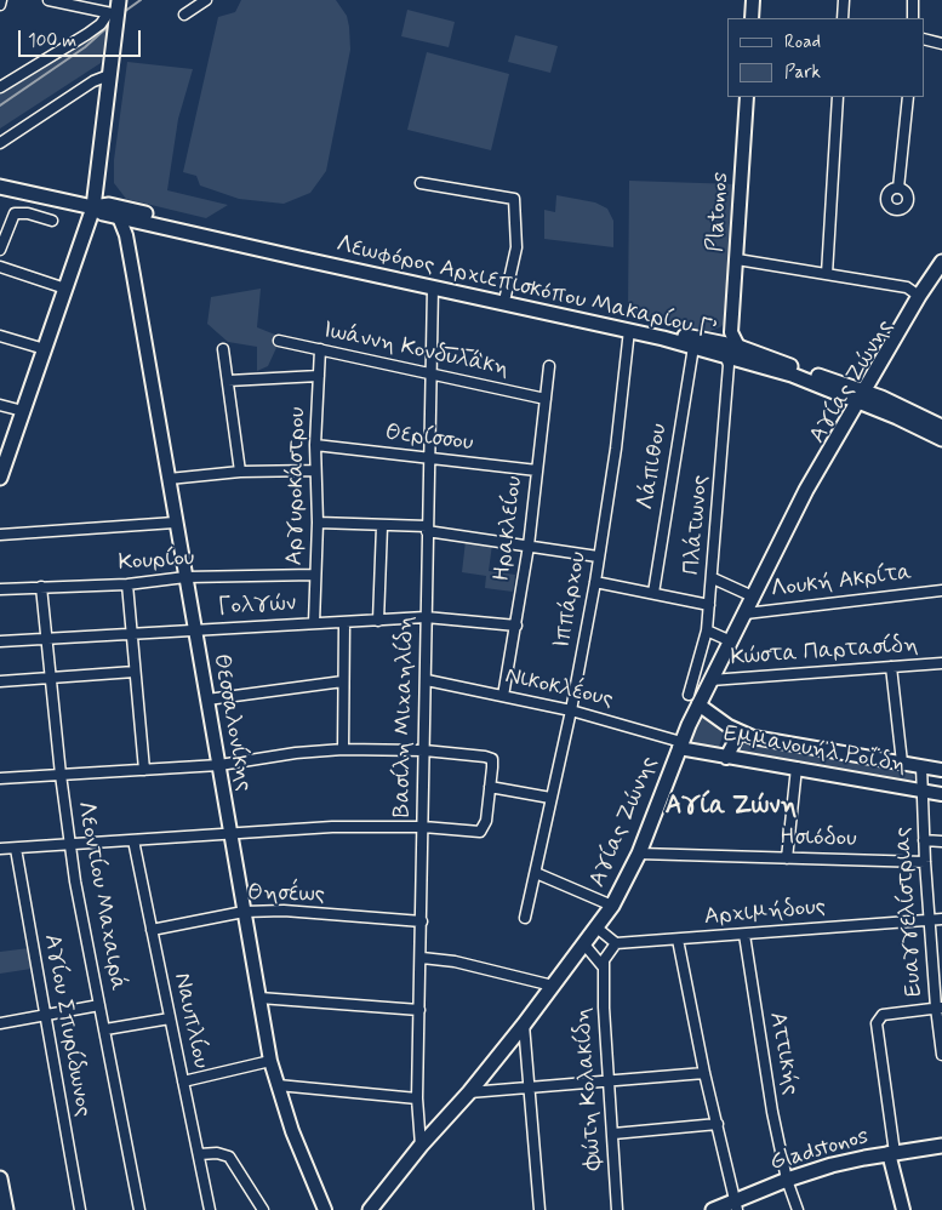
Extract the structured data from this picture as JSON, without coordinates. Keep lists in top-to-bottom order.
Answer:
{
  "streets": {
    "main road": ["Λεωφόρος Αρχιεπισκόπου Μακαρίου Γ’", "Αγίας Ζώνης", "Gladstonos"],
    "street": [
      "Platonos",
      "Ιωάννη Κονδυλάκη",
      "Θερίσσου",
      "Λάπιθου",
      "Αργυροκάστρου",
      "Πλάτωνος",
      "Ηρακλείου",
      "Κουρίου",
      "Λουκή Ακρίτα",
      "Ιππάρχου",
      "Γολγών",
      "Κώστα Παρτασίδη",
      "Νικοκλέους",
      "Βασίλη Μιχαηλίδη",
      "Θεσσαλονίκης",
      "Εμμανουήλ Ροΐδη",
      "Ησιόδου",
      "Θησέως",
      "Λεοντίου Μαχαιρά",
      "Ευαγγελίστριας",
      "Αρχιμήδους",
      "Ναυπλίου",
      "Αγίου Σπυρίδωνος",
      "Αττικής",
      "Φώτη Κολακίδη"
    ]
  },
  "crossings": [
    ["Λεωφόρος Αρχιεπισκόπου Μακαρίου Γ’", "Αγίας Ζώνης"],
    ["Λεωφόρος Αρχιεπισκόπου Μακαρίου Γ’", "Λάπιθου"],
    ["Λεωφόρος Αρχιεπισκόπου Μακαρίου Γ’", "Πλάτωνος"],
    ["Λεωφόρος Αρχιεπισκόπου Μακαρίου Γ’", "Ιππάρχου"],
    ["Λεωφόρος Αρχιεπισκόπου Μακαρίου Γ’", "Βασίλη Μιχαηλίδη"],
    ["Λεωφόρος Αρχιεπισκόπου Μακαρίου Γ’", "Θεσσαλονίκης"],
    ["Ιωάννη Κονδυλάκη", "Αργυροκάστρου"],
    ["Ιωάννη Κονδυλάκη", "Ηρακλείου"],
    ["Ιωάννη Κονδυλάκη", "Βασίλη Μιχαηλίδη"],
    ["Αγίας Ζώνης", "Πλάτωνος"],
    ["Αγίας Ζώνης", "Λουκή Ακρίτα"],
    ["Αγίας Ζώνης", "Κώστα Παρτασίδη"],
    ["Αγίας Ζώνης", "Νικοκλέους"],
    ["Αγίας Ζώνης", "Βασίλη Μιχαηλίδη"],
    ["Αγίας Ζώνης", "Εμμανουήλ Ροΐδη"],
    ["Αγίας Ζώνης", "Ησιόδου"],
    ["Θερίσσου", "Αργυροκάστρου"],
    ["Θερίσσου", "Ηρακλείου"],
    ["Θερίσσου", "Βασίλη Μιχαηλίδη"],
    ["Αργυροκάστρου", "Κουρίου"],
    ["Αργυροκάστρου", "Γολγών"],
    ["Ηρακλείου", "Γολγών"],
    ["Ηρακλείου", "Νικοκλέους"],
    ["Κουρίου", "Θεσσαλονίκης"],
    ["Κουρίου", "Λεοντίου Μαχαιρά"],
    ["Ιππάρχου", "Νικοκλέους"],
    ["Γολγών", "Βασίλη Μιχαηλίδη"],
    ["Γολγών", "Θεσσαλονίκης"],
    ["Γολγών", "Λεοντίου Μαχαιρά"],
    ["Νικοκλέους", "Βασίλη Μιχαηλίδη"],
    ["Νικοκλέους", "Εμμανουήλ Ροΐδη"],
    ["Βασίλη Μιχαηλίδη", "Θησέως"],
    ["Θεσσαλονίκης", "Θησέως"],
    ["Εμμανουήλ Ροΐδη", "Ευαγγελίστριας"],
    ["Ησιόδου", "Ευαγγελίστριας"],
    ["Θησέως", "Ναυπλίου"],
    ["Ευαγγελίστριας", "Αρχιμήδους"],
    ["Αρχιμήδους", "Αττικής"],
    ["Αρχιμήδους", "Φώτη Κολακίδη"],
    ["Αττικής", "Gladstonos"]
  ],
  "districts": ["Αγία Ζώνη"],
  "legend": ["Road", "Park"],
  "scale_bar": "100 m"
}
